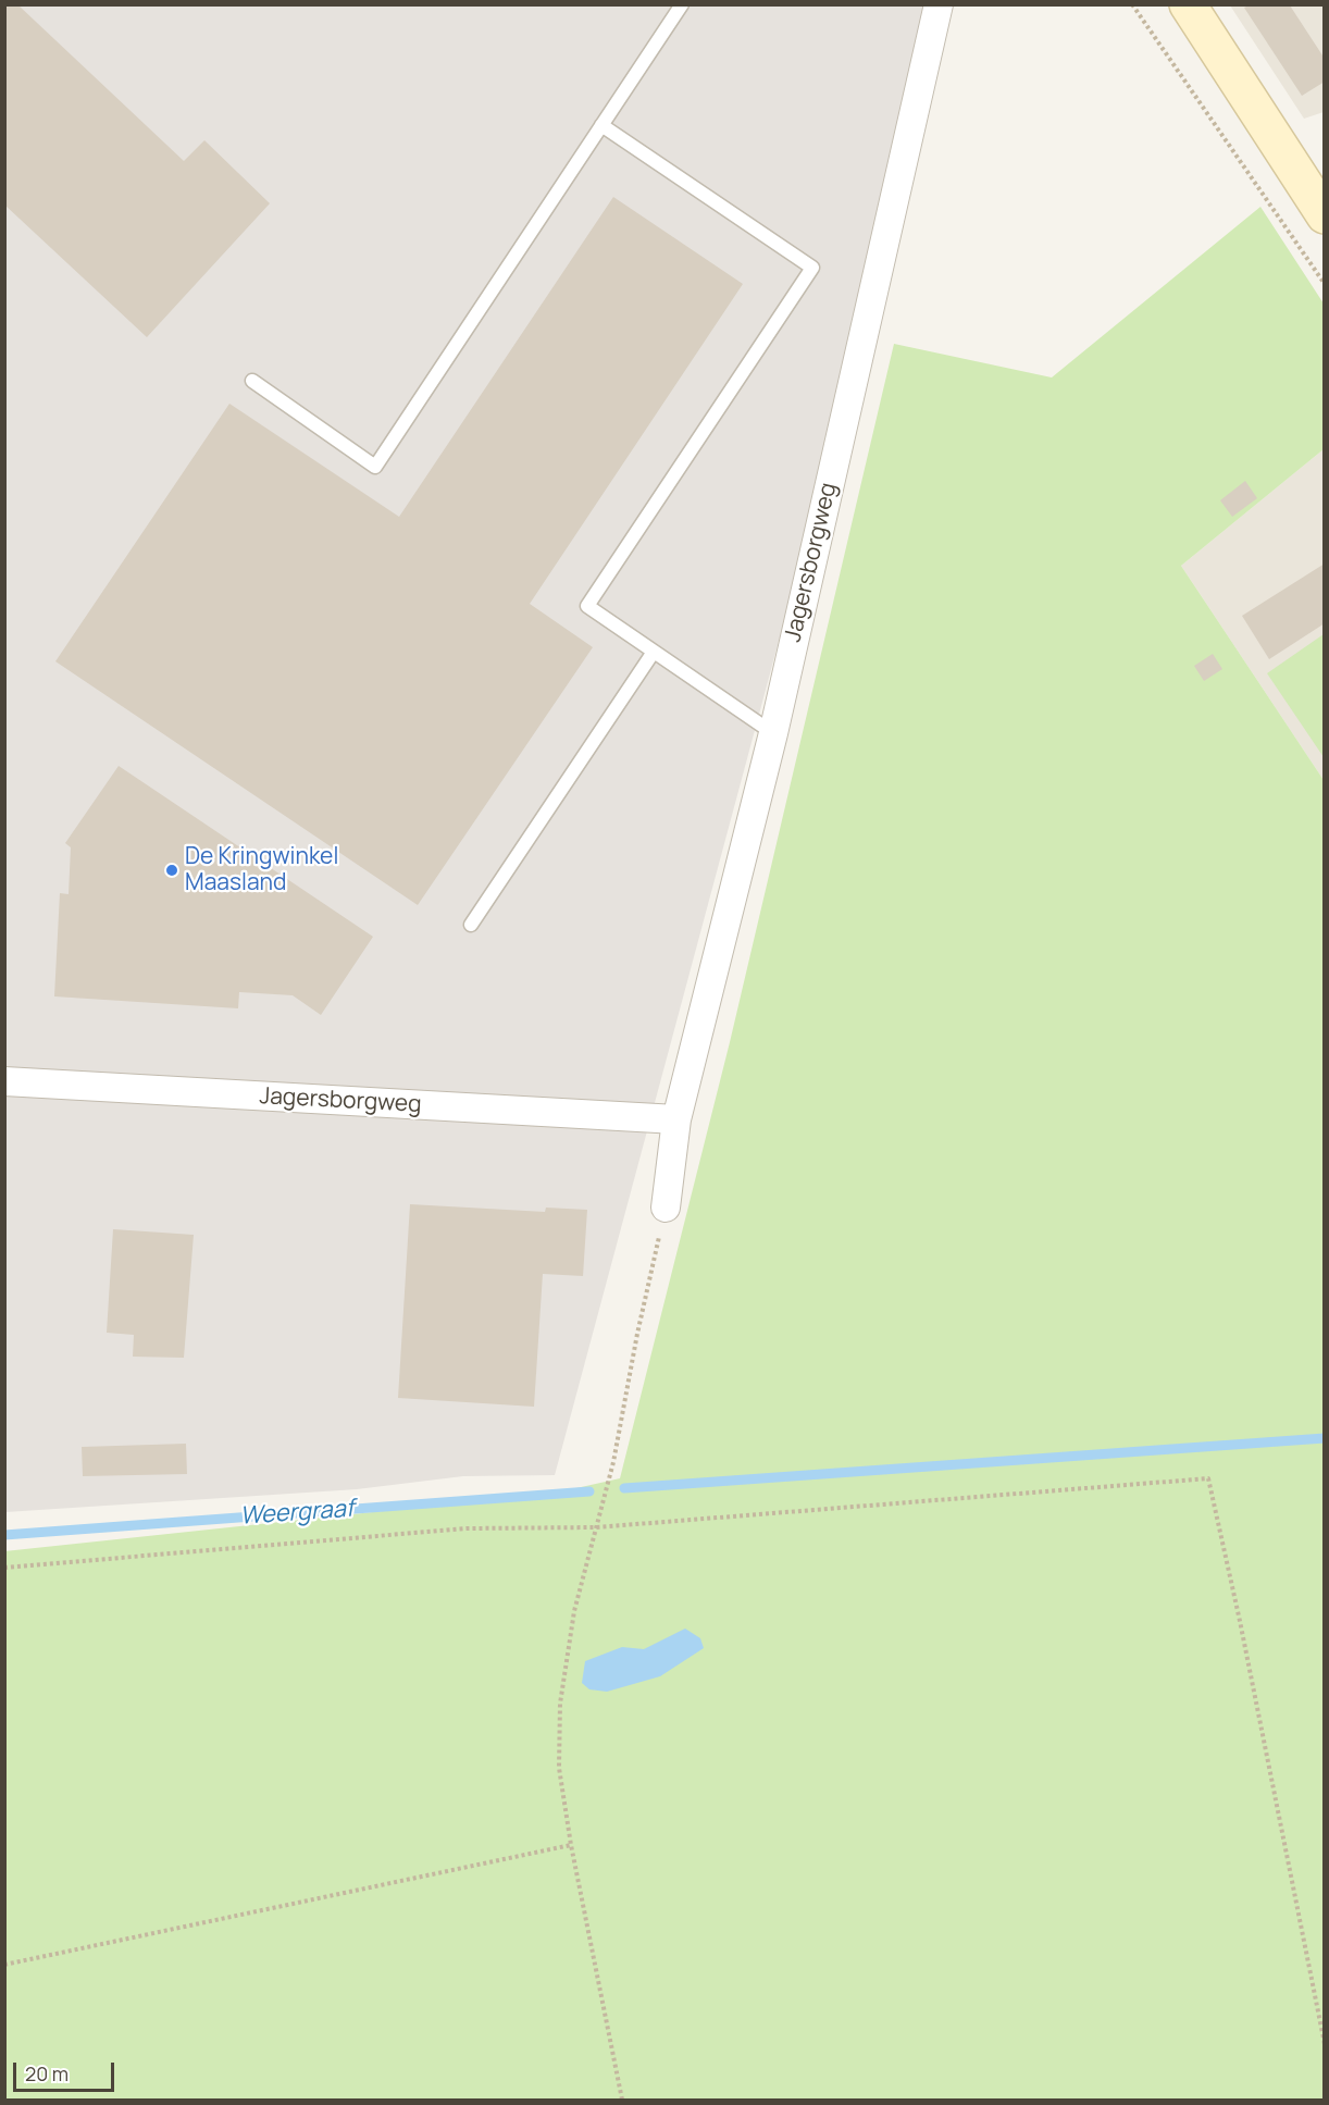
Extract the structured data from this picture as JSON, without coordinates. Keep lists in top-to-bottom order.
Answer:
{
  "streets": {
    "street": ["Jagersborgweg"]
  },
  "water": ["Weergraaf"],
  "places": ["De Kringwinkel Maasland"],
  "scale_bar": "20 m"
}
